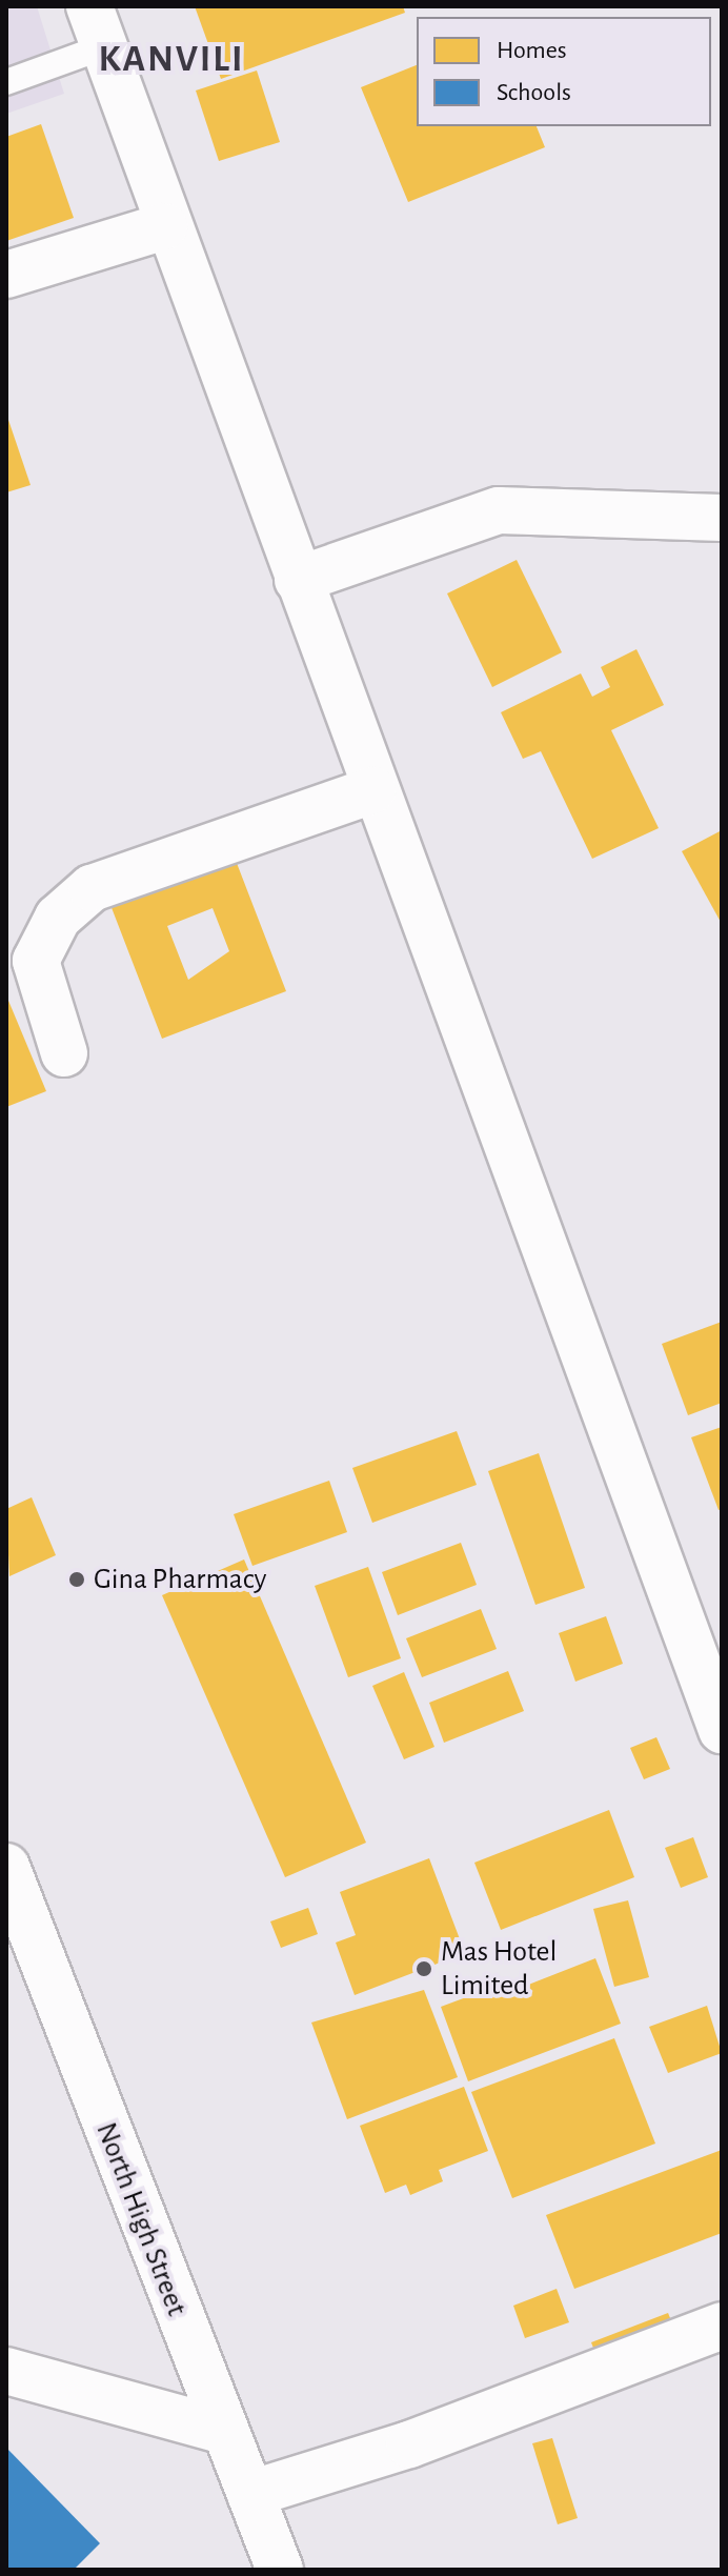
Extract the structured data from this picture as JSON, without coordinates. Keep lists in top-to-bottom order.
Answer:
{
  "streets": {
    "main road": ["North High Street"]
  },
  "districts": ["KANVILI"],
  "places": ["Gina Pharmacy", "Mas Hotel Limited"],
  "legend": ["Homes", "Schools"]
}
